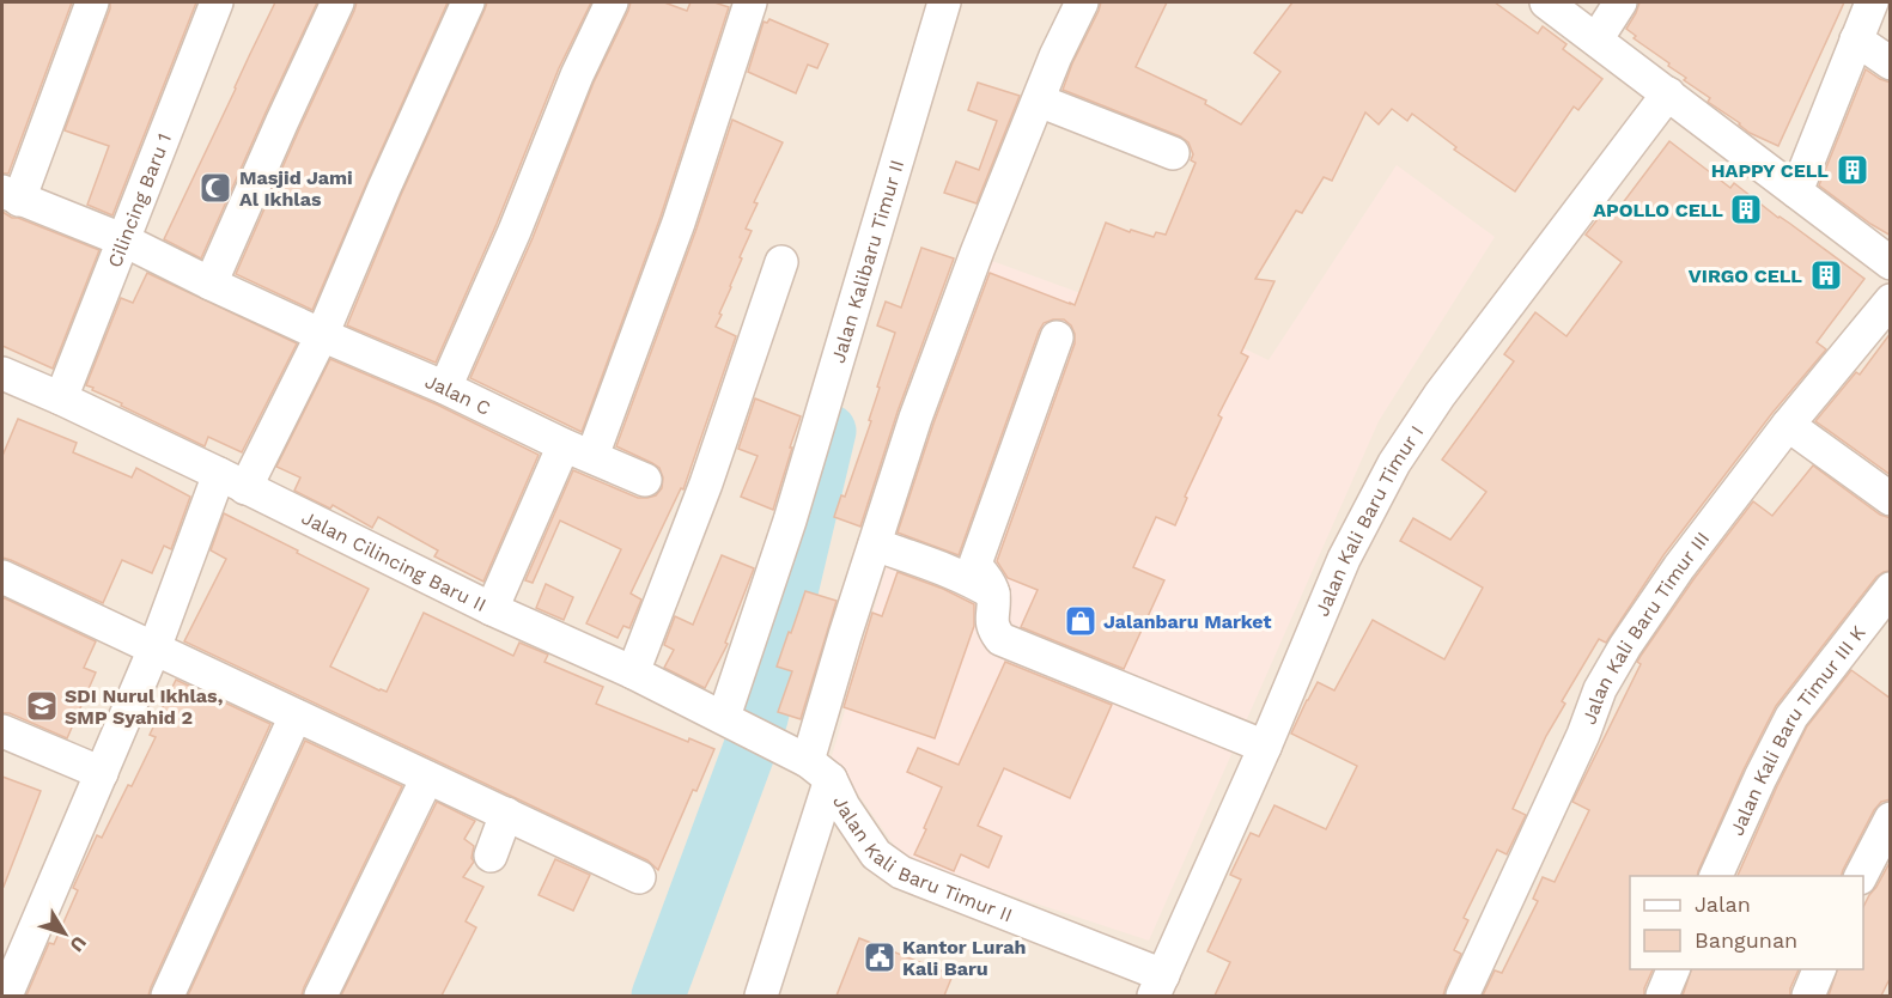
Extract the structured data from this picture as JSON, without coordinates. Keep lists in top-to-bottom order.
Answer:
{
  "streets": {
    "street": [
      "Cilincing Baru 1",
      "Jalan Kalibaru Timur II",
      "Jalan C",
      "Jalan Kali Baru Timur I",
      "Jalan Cilincing Baru II",
      "Jalan Kali Baru Timur III",
      "Jalan Kali Baru Timur III K",
      "Jalan Kali Baru Timur II"
    ]
  },
  "crossings": [
    ["Cilincing Baru 1", "Jalan C"],
    ["Cilincing Baru 1", "Jalan Cilincing Baru II"],
    ["Jalan Kalibaru Timur II", "Jalan Cilincing Baru II"],
    ["Jalan Kali Baru Timur I", "Jalan Kali Baru Timur II"],
    ["Jalan Cilincing Baru II", "Jalan Kali Baru Timur II"]
  ],
  "places": {
    "building": ["HAPPY CELL", "APOLLO CELL", "VIRGO CELL"],
    "mosque": ["Masjid Jami Al Ikhlas"],
    "shop": ["Jalanbaru Market"],
    "school or university": ["SDI Nurul Ikhlas, SMP Syahid 2"],
    "public building": ["Kantor Lurah Kali Baru"]
  },
  "legend": ["Jalan", "Bangunan"],
  "north": "bottom right"
}
